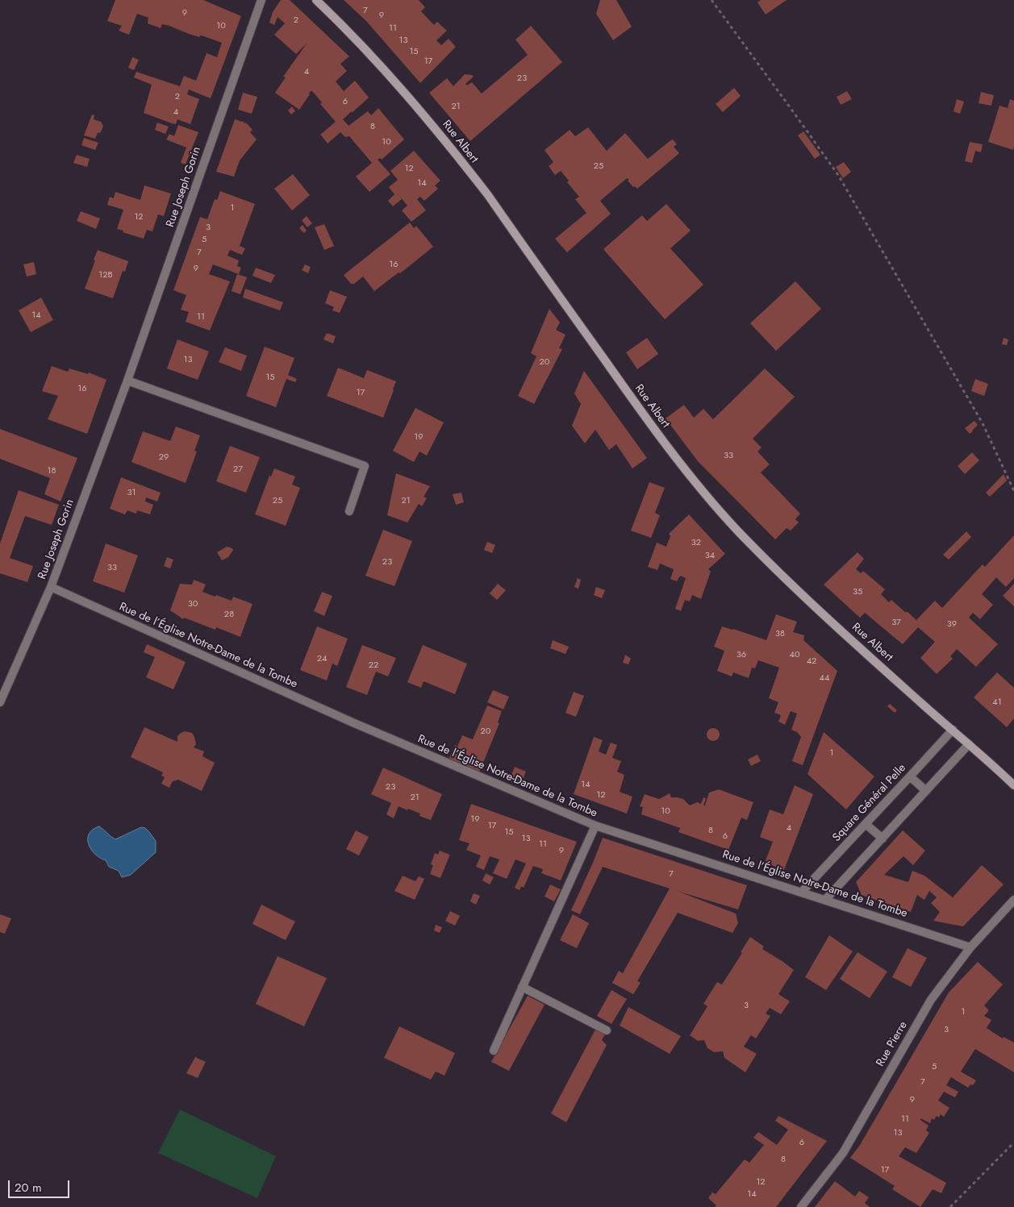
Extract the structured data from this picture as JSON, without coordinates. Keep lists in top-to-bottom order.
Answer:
{
  "streets": {
    "street": [
      "Rue Albert",
      "Rue Joseph Gorin",
      "Rue de l’Église Notre-Dame de la Tombe",
      "Square Général Pelle",
      "Rue Pierre"
    ]
  },
  "crossings": [
    ["Rue Albert", "Square Général Pelle"],
    ["Rue Joseph Gorin", "Rue de l’Église Notre-Dame de la Tombe"],
    ["Rue de l’Église Notre-Dame de la Tombe", "Square Général Pelle"],
    ["Rue de l’Église Notre-Dame de la Tombe", "Rue Pierre"]
  ],
  "house_numbers": [
    "7",
    "9",
    "9",
    "2",
    "10",
    "11",
    "13",
    "15",
    "17",
    "4",
    "23",
    "2",
    "6",
    "21",
    "4",
    "8",
    "10",
    "25",
    "12",
    "14",
    "1",
    "12",
    "3",
    "5",
    "7",
    "16",
    "9",
    "12B",
    "14",
    "11",
    "13",
    "20",
    "15",
    "16",
    "17",
    "19",
    "33",
    "29",
    "27",
    "18",
    "31",
    "25",
    "21",
    "32",
    "34",
    "23",
    "33",
    "35",
    "30",
    "28",
    "37",
    "39",
    "38",
    "36",
    "40",
    "24",
    "42",
    "22",
    "44",
    "41",
    "20",
    "1",
    "14",
    "23",
    "12",
    "21",
    "10",
    "19",
    "17",
    "4",
    "8",
    "15",
    "6",
    "13",
    "11",
    "9",
    "7",
    "3",
    "1",
    "3",
    "5",
    "7",
    "9",
    "11",
    "13",
    "6",
    "8",
    "17",
    "12",
    "14"
  ],
  "scale_bar": "20 m"
}
